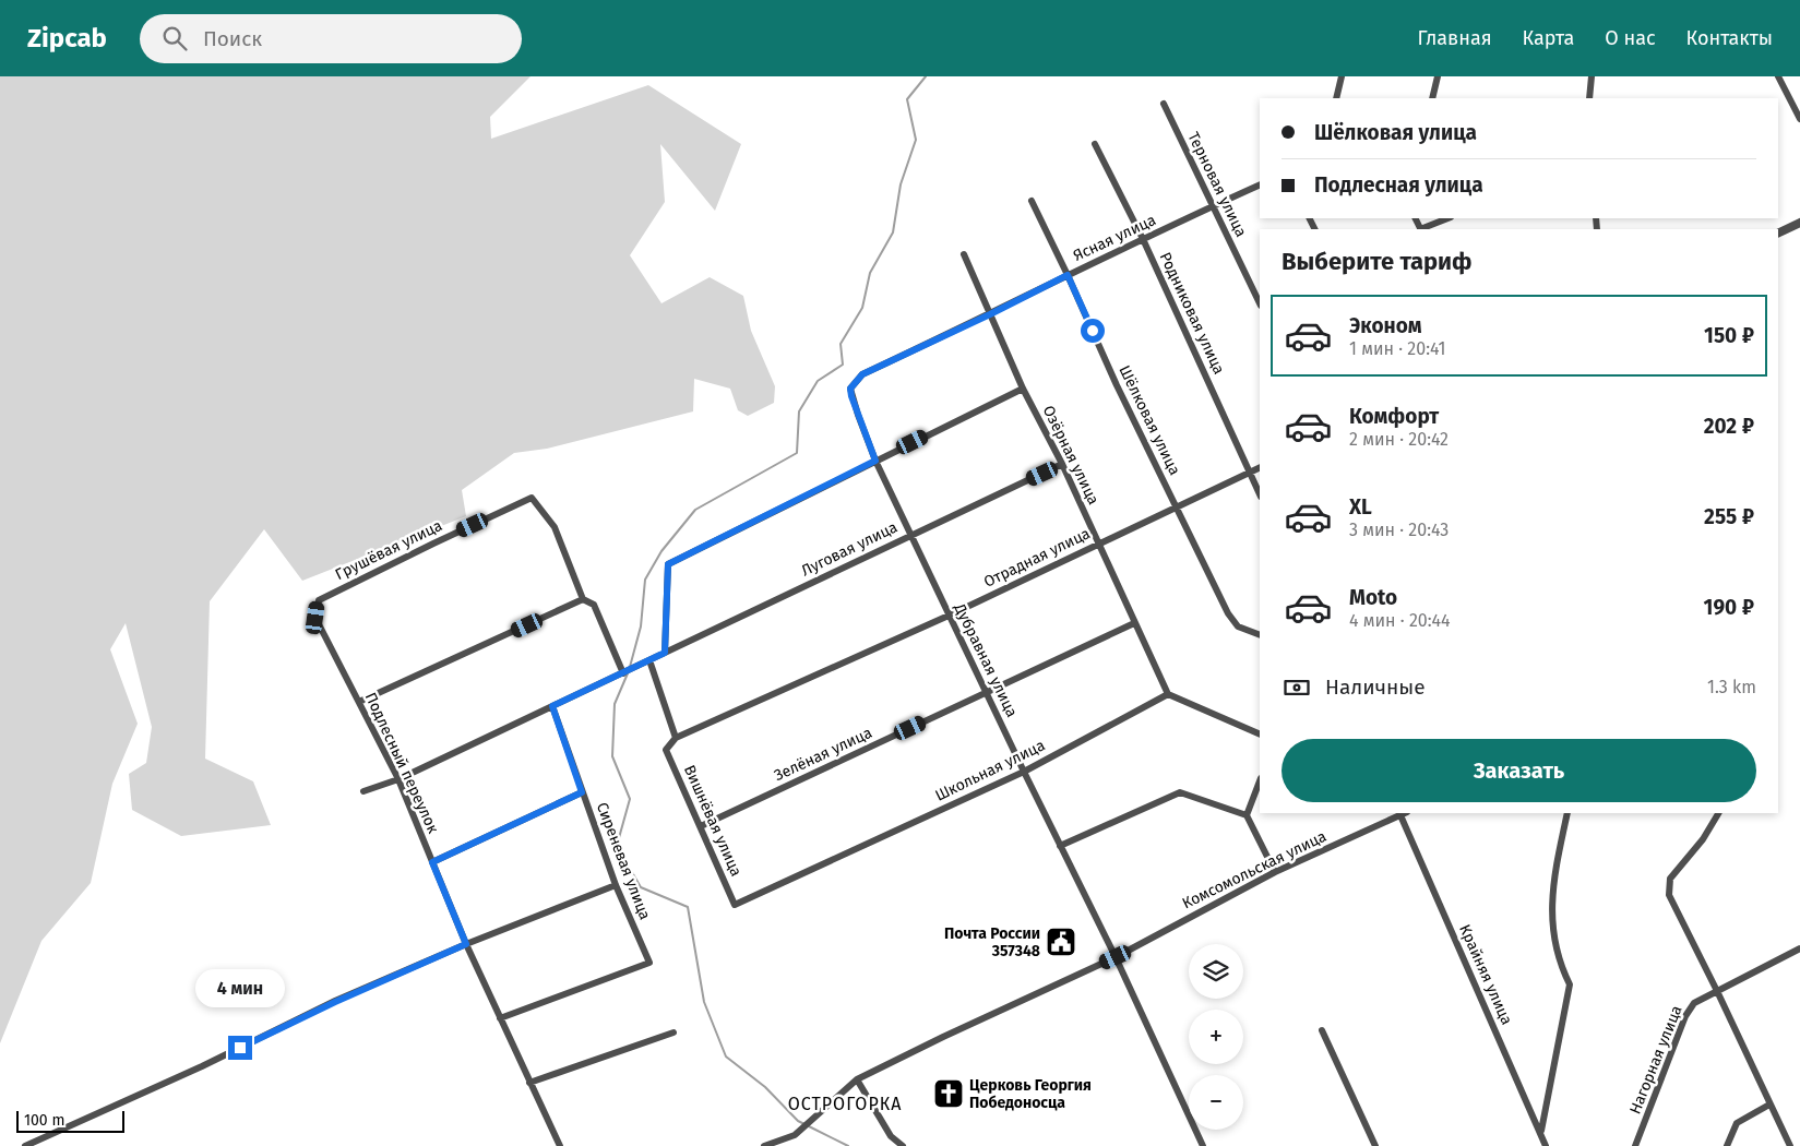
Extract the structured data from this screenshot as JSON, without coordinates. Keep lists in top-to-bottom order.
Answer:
{
  "streets": {
    "street": [
      "Терновая улица",
      "Ясная улица",
      "Родниковая улица",
      "Шёлковая улица",
      "Озёрная улица",
      "Луговая улица",
      "Грушёвая улица",
      "Отрадная улица",
      "Дубравная улица",
      "Зелёная улица",
      "Подлесный переулок",
      "Школьная улица",
      "Вишнёвая улица",
      "Сиреневая улица",
      "Комсомольская улица",
      "Крайняя улица",
      "Нагорная улица"
    ]
  },
  "crossings": [
    ["Терновая улица", "Ясная улица"],
    ["Ясная улица", "Родниковая улица"],
    ["Ясная улица", "Шёлковая улица"],
    ["Ясная улица", "Озёрная улица"],
    ["Ясная улица", "Дубравная улица"],
    ["Родниковая улица", "Отрадная улица"],
    ["Шёлковая улица", "Отрадная улица"],
    ["Озёрная улица", "Луговая улица"],
    ["Озёрная улица", "Отрадная улица"],
    ["Озёрная улица", "Зелёная улица"],
    ["Озёрная улица", "Школьная улица"],
    ["Луговая улица", "Дубравная улица"],
    ["Луговая улица", "Вишнёвая улица"],
    ["Грушёвая улица", "Подлесный переулок"],
    ["Отрадная улица", "Дубравная улица"],
    ["Отрадная улица", "Вишнёвая улица"],
    ["Дубравная улица", "Зелёная улица"],
    ["Дубравная улица", "Школьная улица"],
    ["Дубравная улица", "Комсомольская улица"],
    ["Зелёная улица", "Вишнёвая улица"],
    ["Подлесный переулок", "Сиреневая улица"],
    ["Школьная улица", "Вишнёвая улица"],
    ["Комсомольская улица", "Крайняя улица"]
  ],
  "districts": ["ОСТРОГОРКА"],
  "places": {
    "public building": ["Почта России 357348"],
    "church": ["Церковь Георгия Победоносца"]
  },
  "scale_bar": "100 m",
  "page": {
    "header": "Zipcab",
    "search": "Поиск",
    "nav": [
      "Главная",
      "Карта",
      "О нас",
      "Контакты"
    ],
    "banner": ["Шёлковая улица", "Подлесная улица"],
    "heading": "Выберите тариф",
    "list": [
      {
        "name": "Эконом",
        "note": "1 мин · 20:41",
        "value": "150 ₽"
      },
      {
        "name": "Комфорт",
        "note": "2 мин · 20:42",
        "value": "202 ₽"
      },
      {
        "name": "XL",
        "note": "3 мин · 20:43",
        "value": "255 ₽"
      },
      {
        "name": "Moto",
        "note": "4 мин · 20:44",
        "value": "190 ₽"
      }
    ],
    "pay": ["Наличные", "1.3 km"],
    "buttons": "Заказать",
    "map_buttons": ["+", "−"],
    "bubble": "4 мин",
    "scale": "100 m"
  }
}
